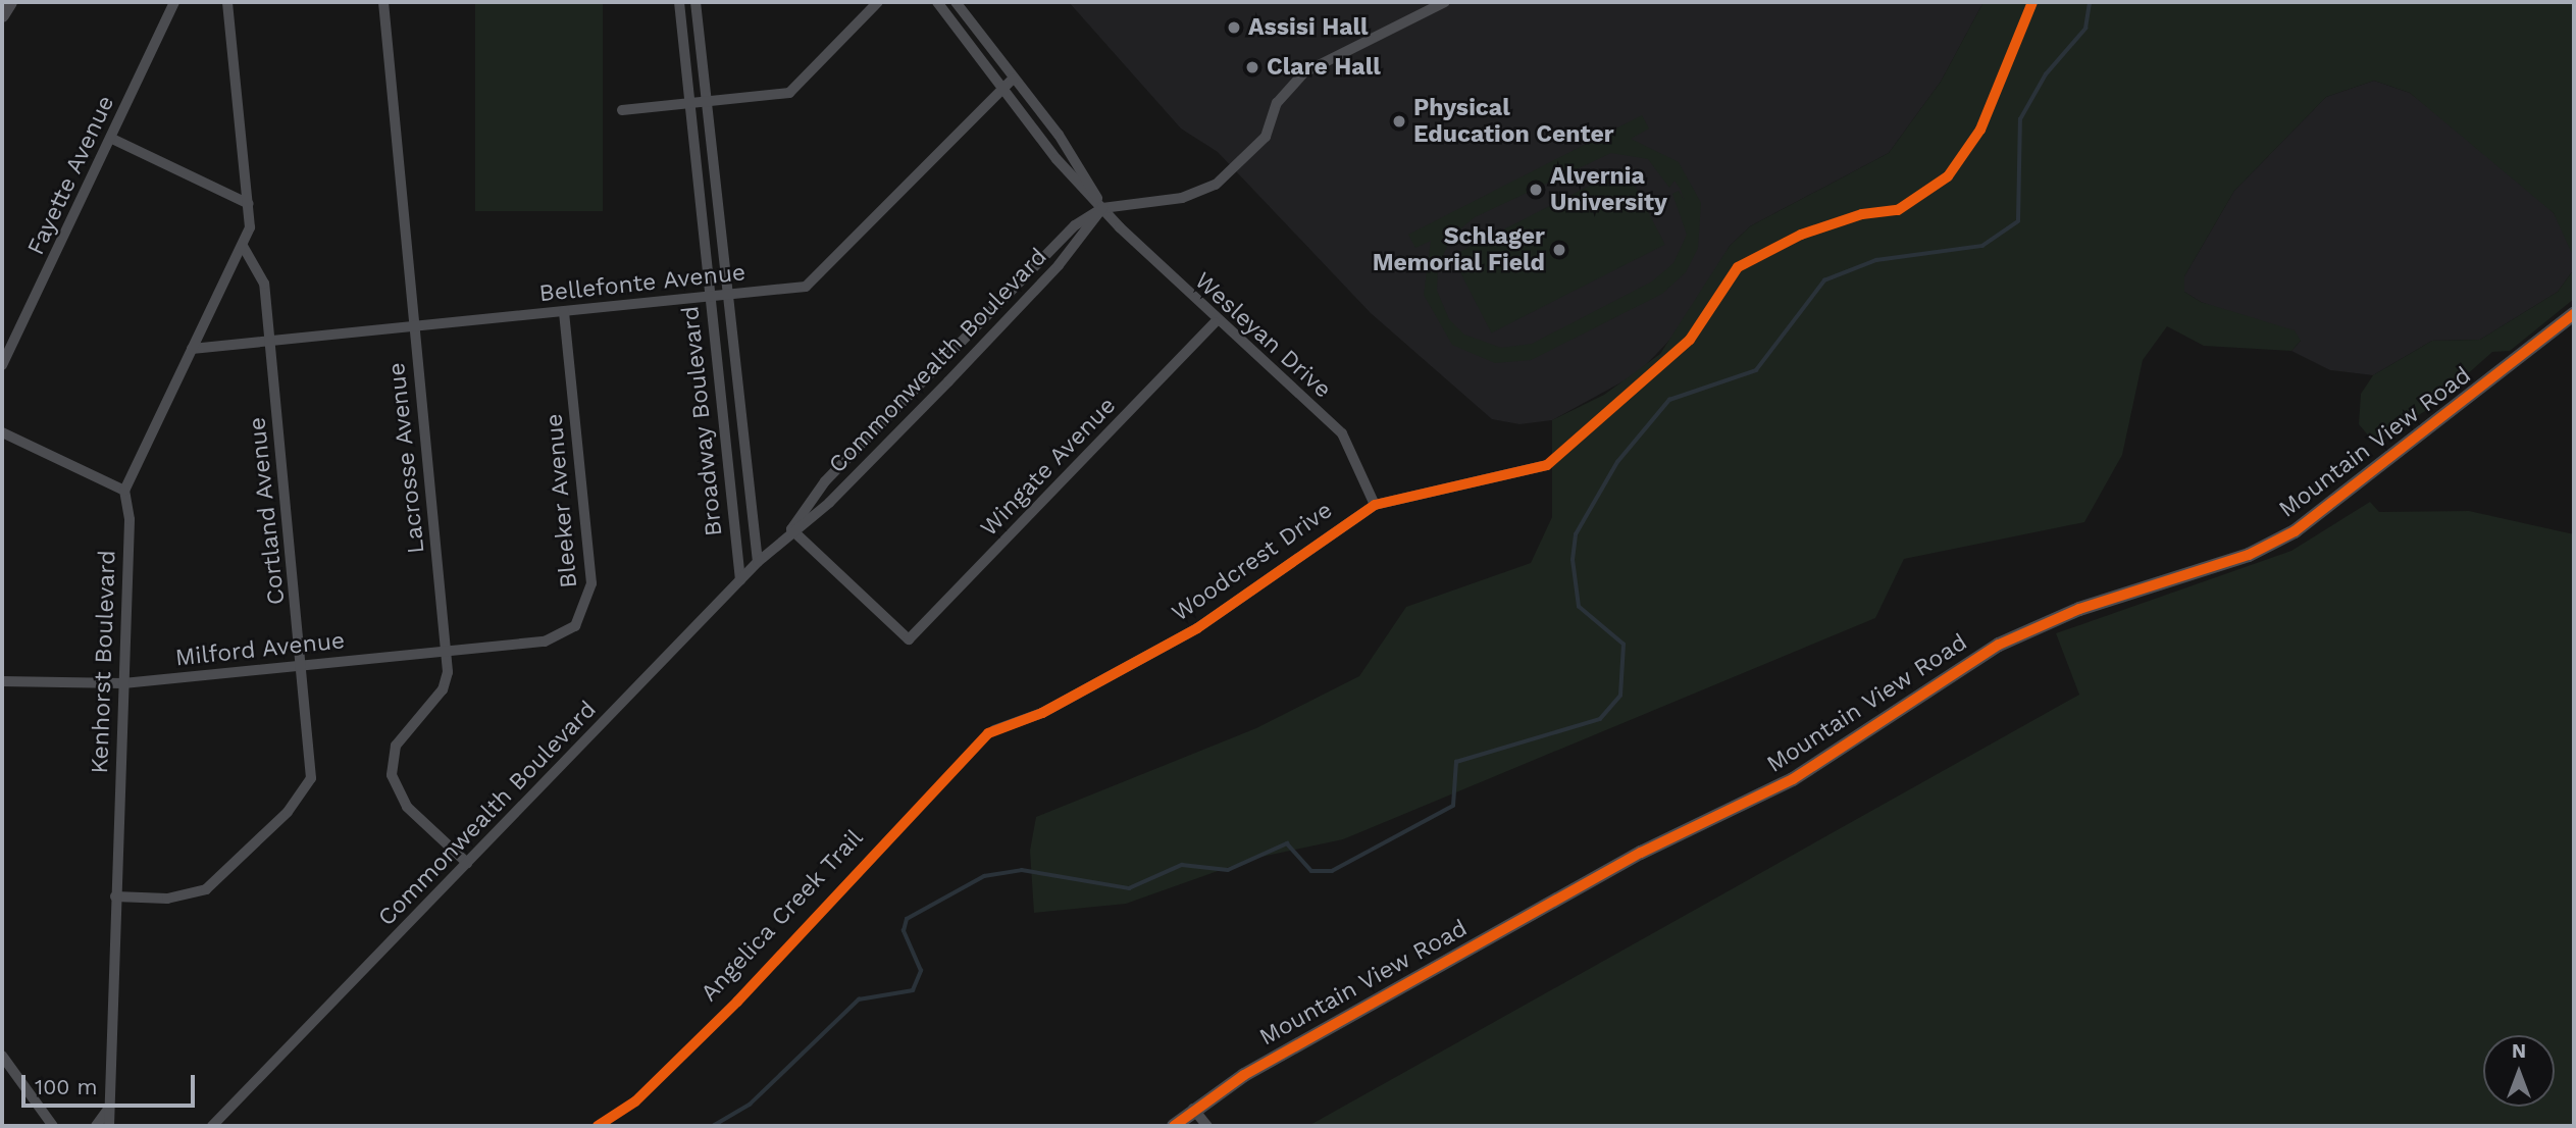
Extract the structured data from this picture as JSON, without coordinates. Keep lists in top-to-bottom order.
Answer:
{
  "streets": {
    "street": [
      "Fayette Avenue",
      "Bellefonte Avenue",
      "Wesleyan Drive",
      "Commonwealth Boulevard",
      "Broadway Boulevard",
      "Mountain View Road",
      "Lacrosse Avenue",
      "Wingate Avenue",
      "Bleeker Avenue",
      "Cortland Avenue",
      "Woodcrest Drive",
      "Milford Avenue",
      "Kenhorst Boulevard"
    ],
    "cycle path": ["Angelica Creek Trail"]
  },
  "crossings": [
    ["Bellefonte Avenue", "Broadway Boulevard"],
    ["Bellefonte Avenue", "Lacrosse Avenue"],
    ["Bellefonte Avenue", "Bleeker Avenue"],
    ["Bellefonte Avenue", "Cortland Avenue"],
    ["Wesleyan Drive", "Commonwealth Boulevard"],
    ["Wesleyan Drive", "Wingate Avenue"],
    ["Wesleyan Drive", "Woodcrest Drive"],
    ["Commonwealth Boulevard", "Broadway Boulevard"],
    ["Commonwealth Boulevard", "Lacrosse Avenue"],
    ["Commonwealth Boulevard", "Wingate Avenue"],
    ["Lacrosse Avenue", "Milford Avenue"],
    ["Bleeker Avenue", "Milford Avenue"],
    ["Cortland Avenue", "Milford Avenue"],
    ["Cortland Avenue", "Kenhorst Boulevard"],
    ["Milford Avenue", "Kenhorst Boulevard"]
  ],
  "places": [
    "Assisi Hall",
    "Clare Hall",
    "Physical Education Center",
    "Alvernia University",
    "Schlager Memorial Field"
  ],
  "scale_bar": "100 m",
  "north": "top"
}
